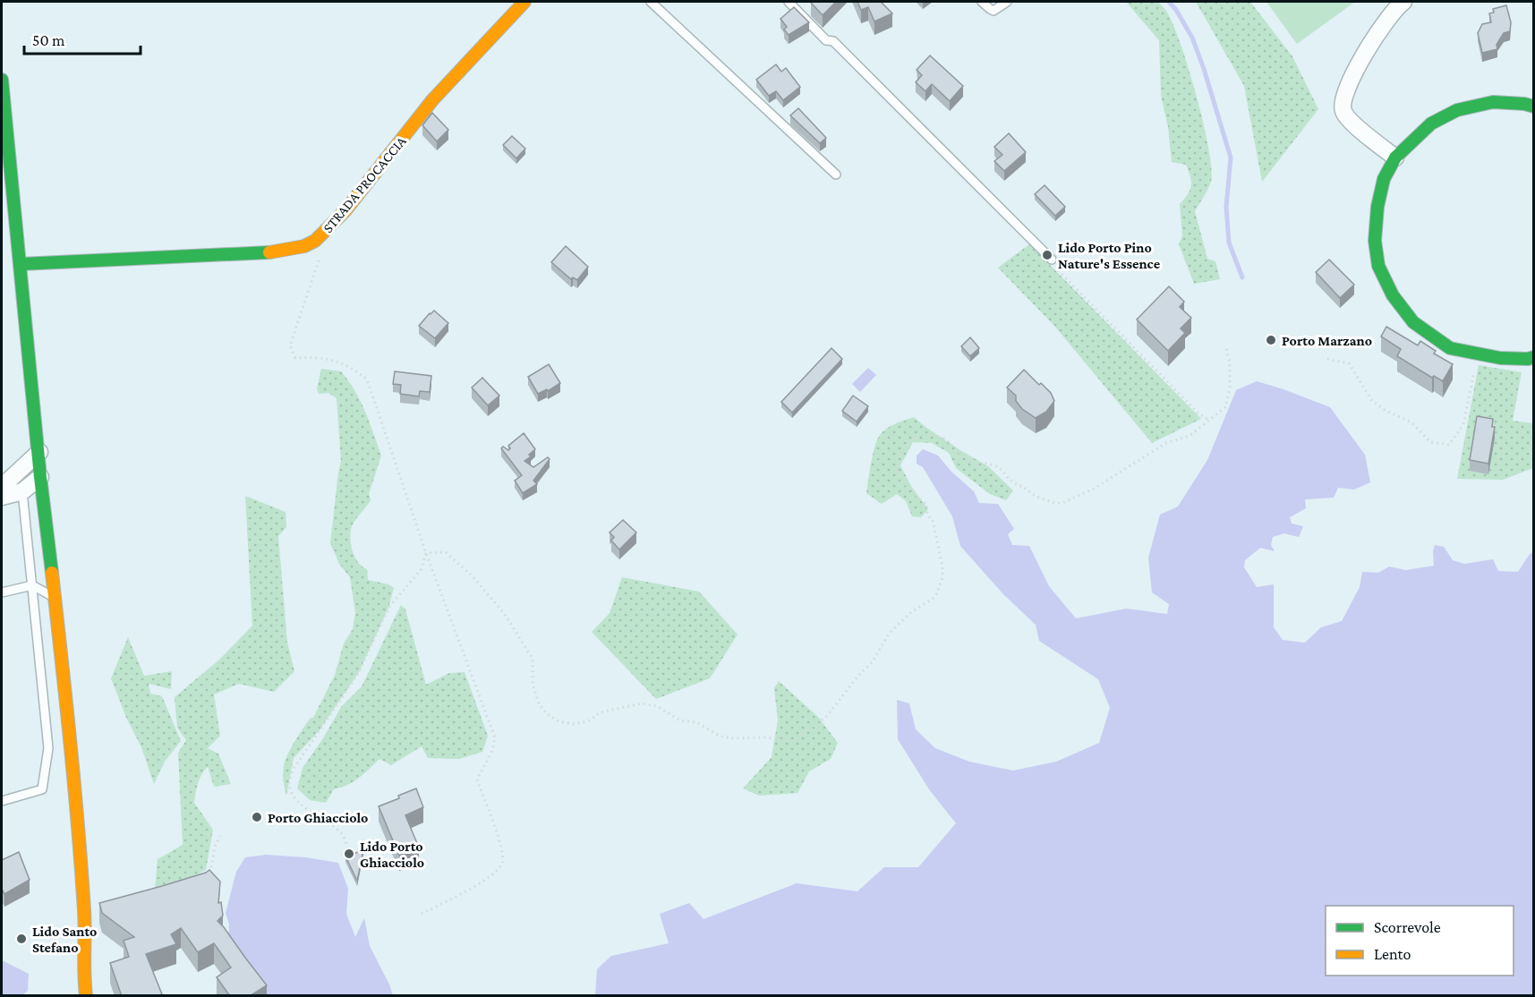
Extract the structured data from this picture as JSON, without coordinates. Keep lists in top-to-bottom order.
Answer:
{
  "streets": {
    "street": ["STRADA PROCACCIA"]
  },
  "places": [
    "Lido Porto Pino Nature's Essence",
    "Porto Marzano",
    "Porto Ghiacciolo",
    "Lido Porto Ghiacciolo",
    "Lido Santo Stefano"
  ],
  "legend": ["Scorrevole", "Lento"],
  "scale_bar": "50 m"
}
